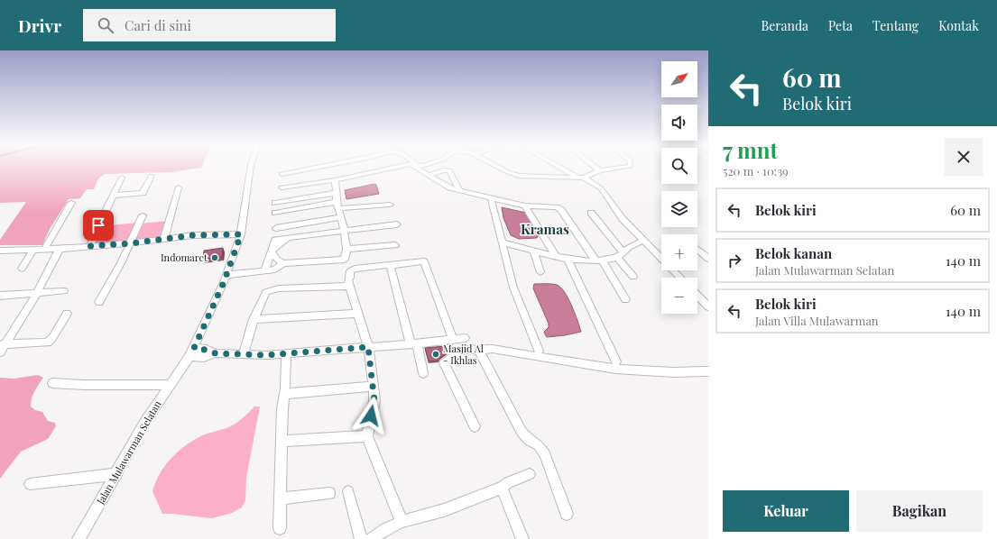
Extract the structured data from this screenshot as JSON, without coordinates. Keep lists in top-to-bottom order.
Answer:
{
  "streets": {
    "street": ["Jalan Mulawarman Selatan"]
  },
  "districts": ["Kramas"],
  "places": ["Indomaret", "Masjid Al - Ikhlas"],
  "north": "top right",
  "page": {
    "header": "Drivr",
    "search": "Cari di sini",
    "nav": [
      "Beranda",
      "Peta",
      "Tentang",
      "Kontak"
    ],
    "turn": ["60 m", "Belok kiri"],
    "map_buttons": ["+", "−"],
    "heading": ["7 mnt", "520 m · 10:39"],
    "list": [
      {
        "name": "Belok kiri",
        "value": "60 m"
      },
      {
        "name": "Belok kanan",
        "note": "Jalan Mulawarman Selatan",
        "value": "140 m"
      },
      {
        "name": "Belok kiri",
        "note": "Jalan Villa Mulawarman",
        "value": "140 m"
      }
    ],
    "buttons": ["Keluar", "Bagikan"]
  }
}
